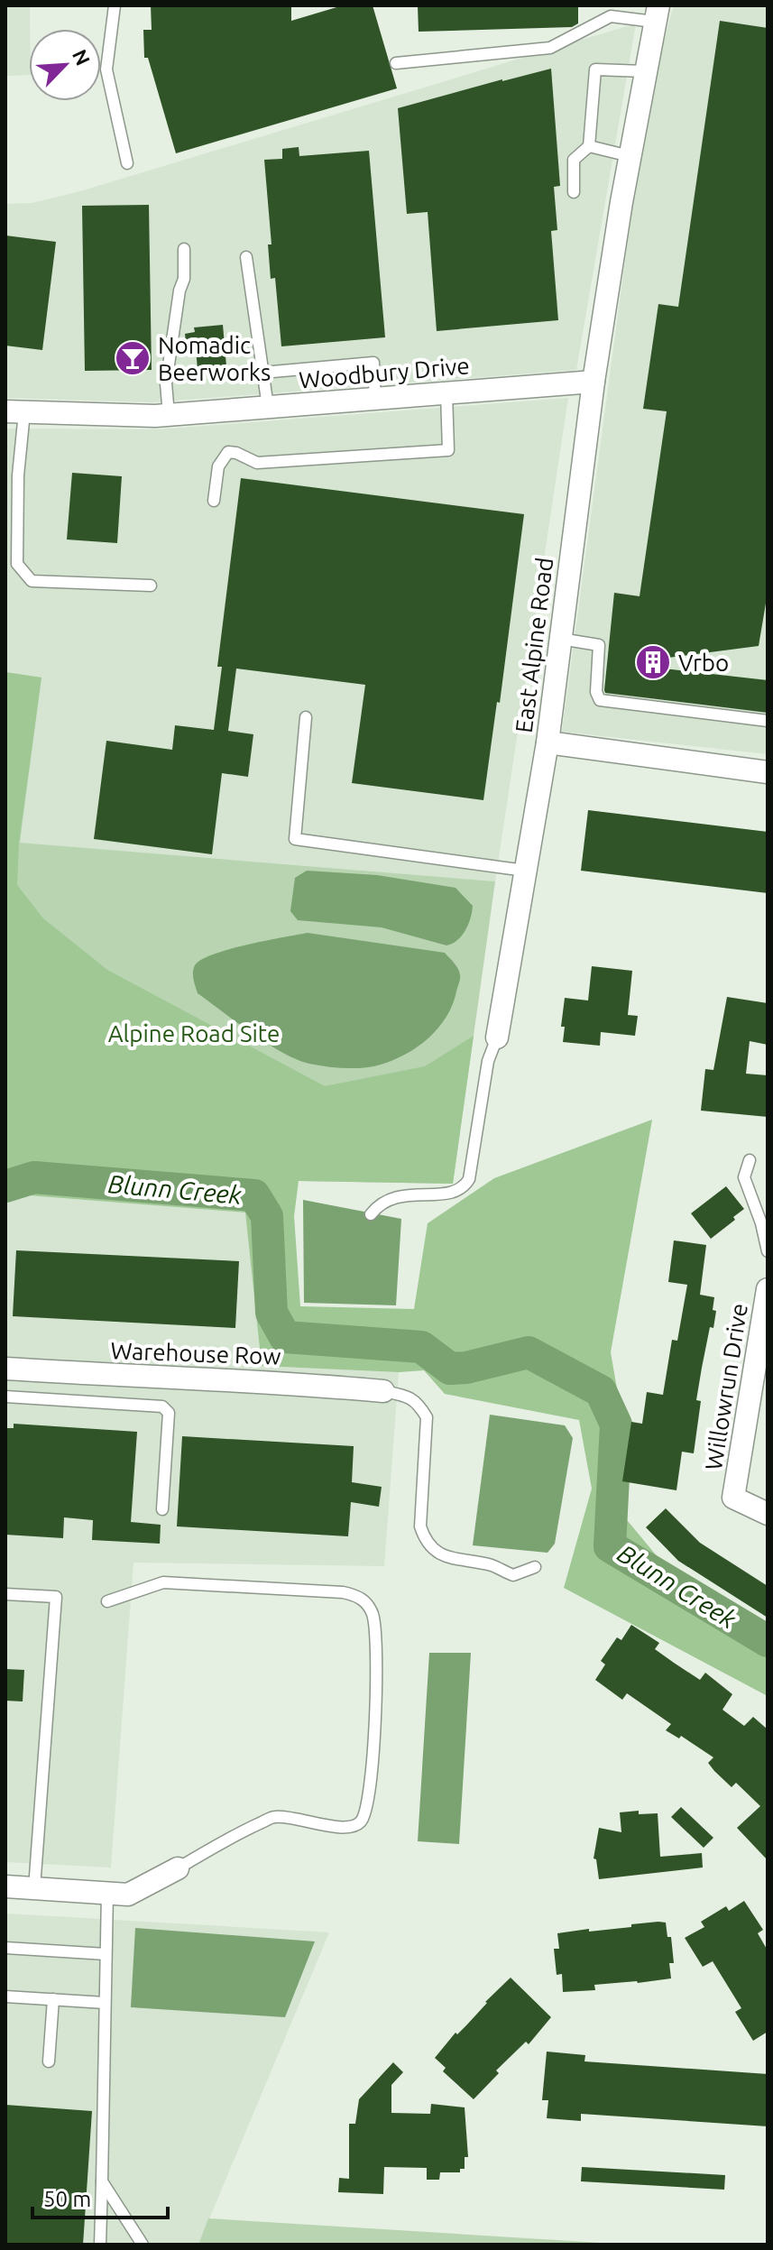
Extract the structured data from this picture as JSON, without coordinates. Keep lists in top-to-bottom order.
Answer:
{
  "streets": {
    "street": [
      "Woodbury Drive",
      "East Alpine Road",
      "Warehouse Row",
      "Willowrun Drive"
    ]
  },
  "crossings": [
    ["Woodbury Drive", "East Alpine Road"]
  ],
  "water": ["Blunn Creek"],
  "parks": ["Alpine Road Site"],
  "places": {
    "bar": ["Nomadic Beerworks"],
    "building": ["Vrbo"]
  },
  "scale_bar": "50 m",
  "north": "top right"
}
